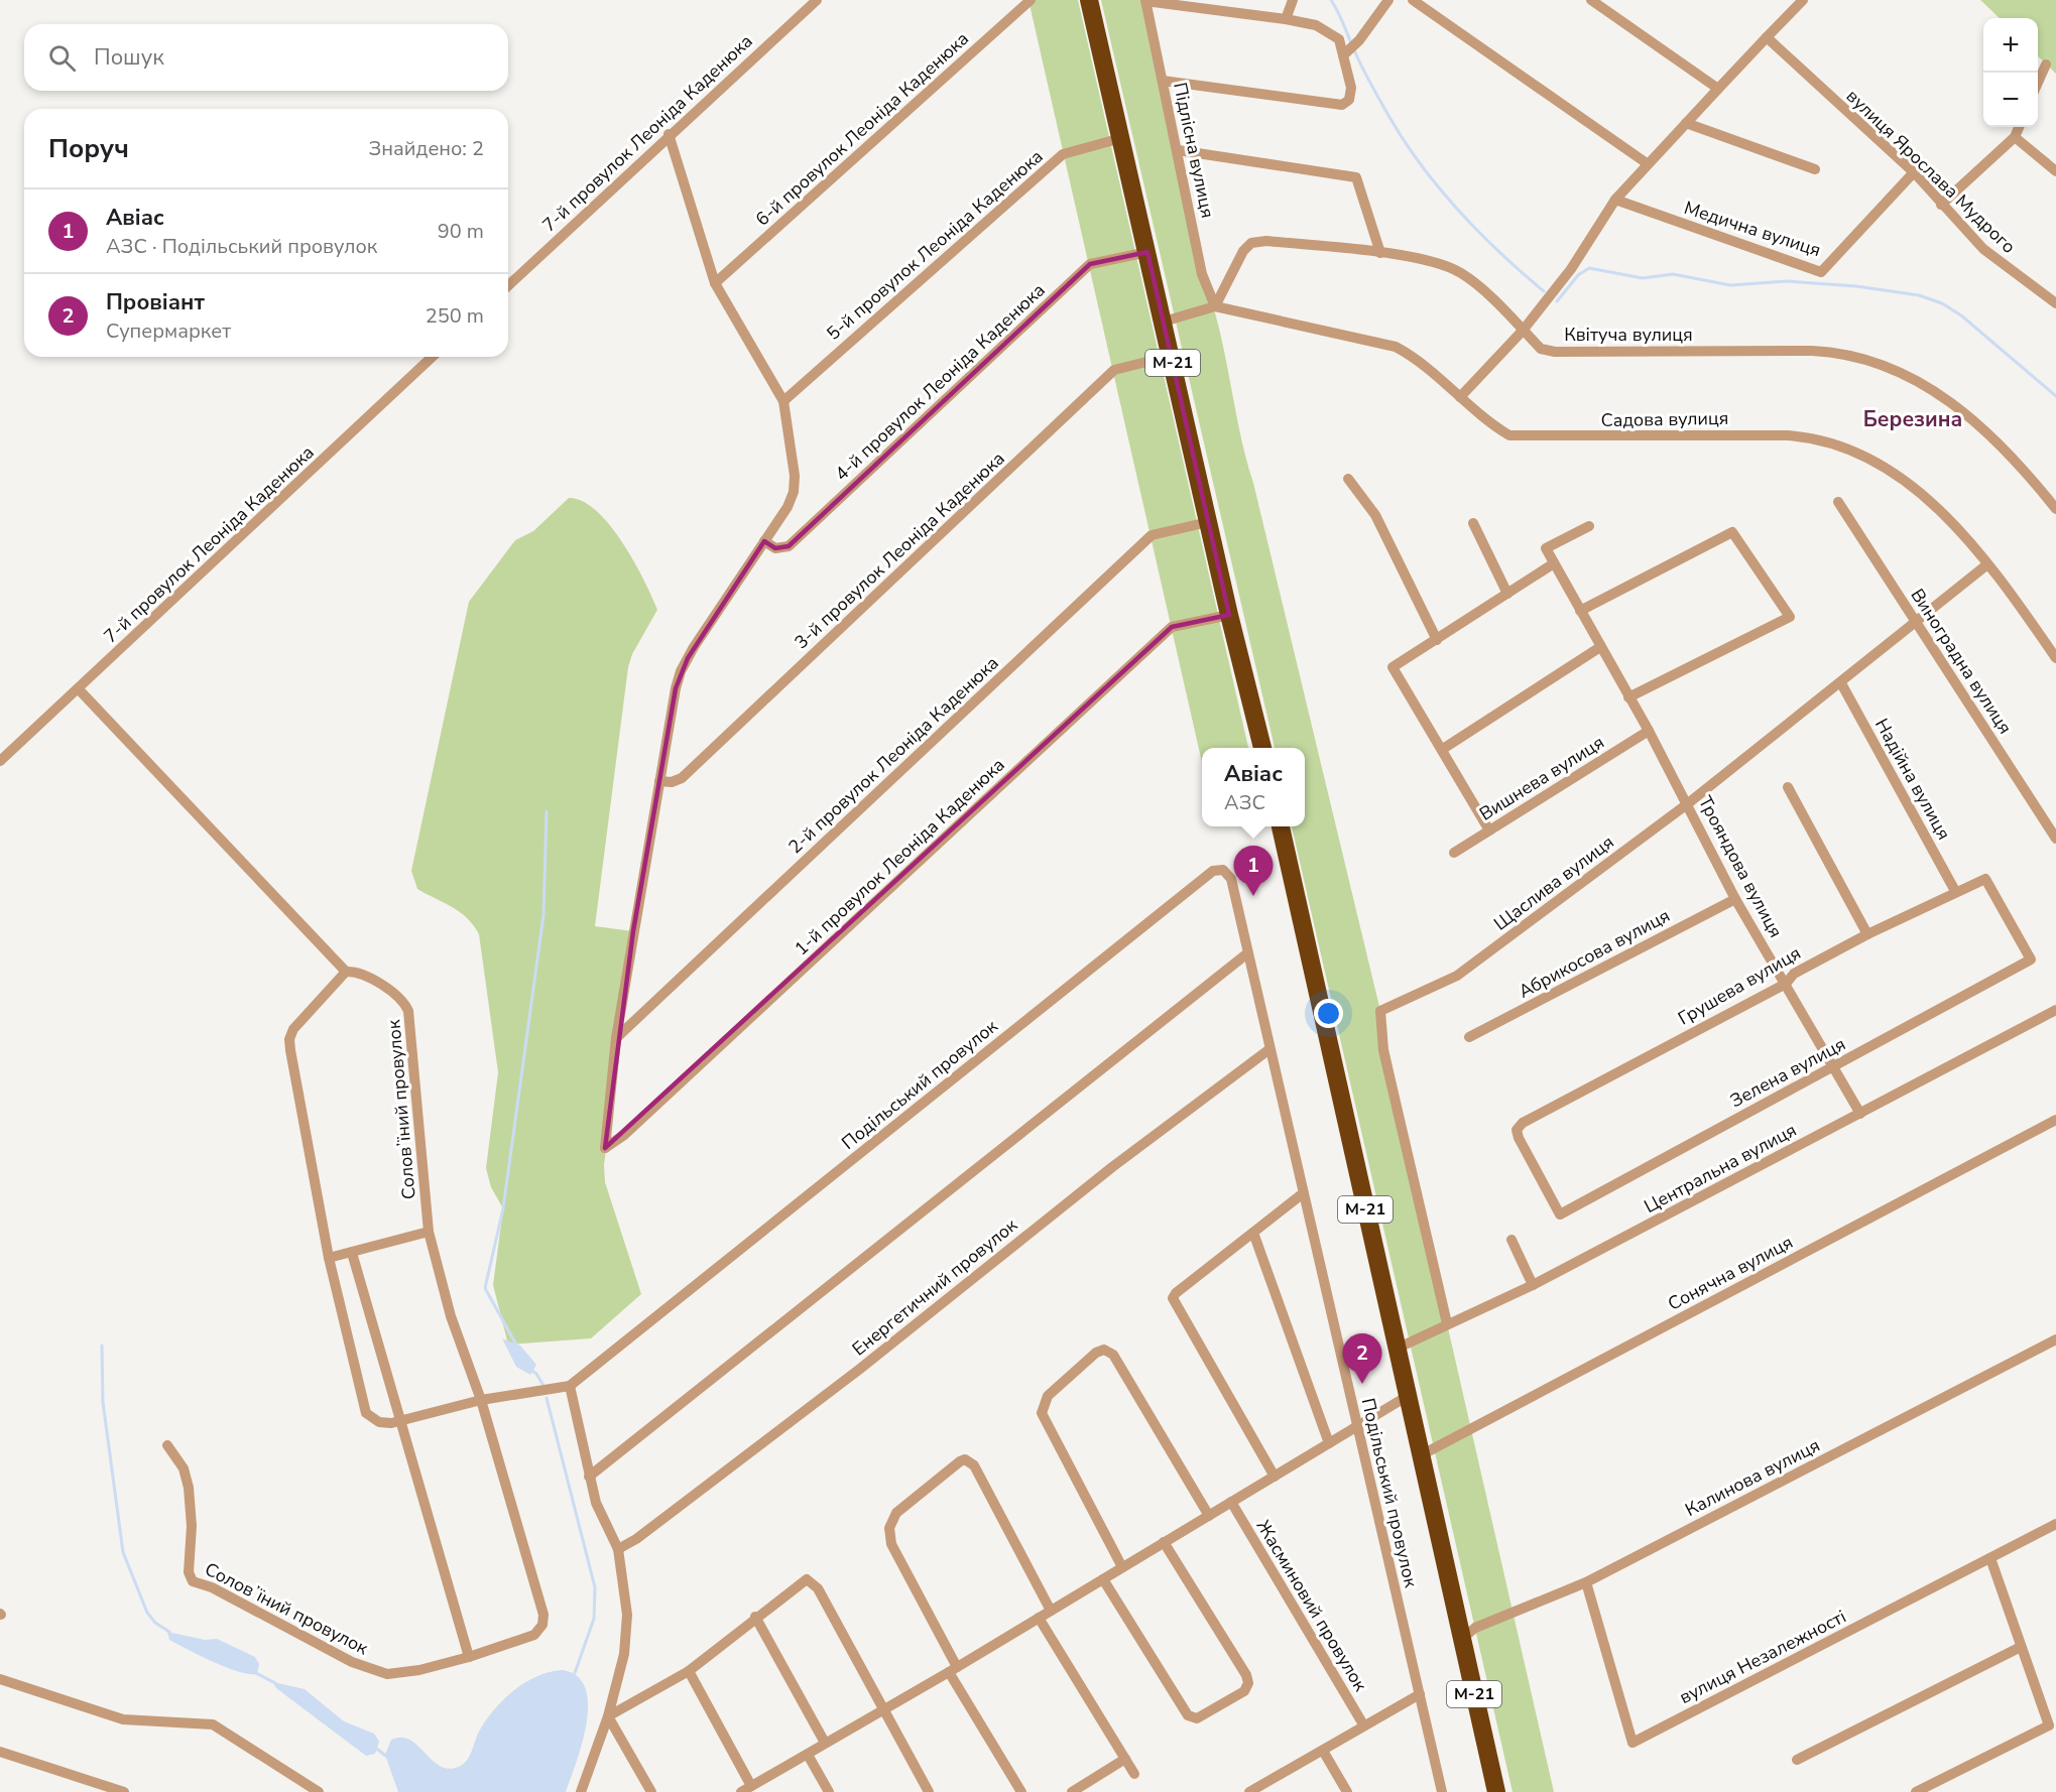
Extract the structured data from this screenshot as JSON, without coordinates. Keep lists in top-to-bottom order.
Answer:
{
  "streets": {
    "highway": ["М-21"],
    "street": [
      "6-й провулок Леоніда Каденюка",
      "7-й провулок Леоніда Каденюка",
      "Підлісна вулиця",
      "вулиця Ярослава Мудрого",
      "Медична вулиця",
      "5-й провулок Леоніда Каденюка",
      "Квітуча вулиця",
      "4-й провулок Леоніда Каденюка",
      "Садова вулиця",
      "3-й провулок Леоніда Каденюка",
      "Виноградна вулиця",
      "2-й провулок Леоніда Каденюка",
      "Вишнева вулиця",
      "Надійна вулиця",
      "1-й провулок Леоніда Каденюка",
      "Трояндова вулиця",
      "Щаслива вулиця",
      "Абрикосова вулиця",
      "Грушева вулиця",
      "Зелена вулиця",
      "Подільський провулок",
      "Соловʼїний провулок",
      "Центральна вулиця",
      "Сонячна вулиця",
      "Енергетичний провулок",
      "Калинова вулиця",
      "Жасминовий провулок",
      "вулиця Незалежності"
    ]
  },
  "crossings": [
    ["Підлісна вулиця", "Квітуча вулиця"],
    ["Підлісна вулиця", "Садова вулиця"],
    ["вулиця Ярослава Мудрого", "Медична вулиця"],
    ["5-й провулок Леоніда Каденюка", "М-21"],
    ["Квітуча вулиця", "Садова вулиця"],
    ["М-21", "4-й провулок Леоніда Каденюка"],
    ["М-21", "3-й провулок Леоніда Каденюка"],
    ["М-21", "2-й провулок Леоніда Каденюка"],
    ["М-21", "1-й провулок Леоніда Каденюка"],
    ["М-21", "Центральна вулиця"],
    ["М-21", "Сонячна вулиця"],
    ["М-21", "Калинова вулиця"],
    ["Садова вулиця", "Щаслива вулиця"],
    ["Виноградна вулиця", "Щаслива вулиця"],
    ["2-й провулок Леоніда Каденюка", "1-й провулок Леоніда Каденюка"],
    ["Вишнева вулиця", "Трояндова вулиця"],
    ["Надійна вулиця", "Щаслива вулиця"],
    ["Надійна вулиця", "Грушева вулиця"],
    ["Трояндова вулиця", "Щаслива вулиця"],
    ["Трояндова вулиця", "Абрикосова вулиця"],
    ["Трояндова вулиця", "Грушева вулиця"],
    ["Трояндова вулиця", "Зелена вулиця"],
    ["Трояндова вулиця", "Центральна вулиця"],
    ["Щаслива вулиця", "Центральна вулиця"],
    ["Грушева вулиця", "Зелена вулиця"],
    ["Подільський провулок", "Енергетичний провулок"],
    ["Калинова вулиця", "вулиця Незалежності"]
  ],
  "districts": ["Березина"],
  "page": {
    "map_buttons": ["+", "−"],
    "search": "Пошук",
    "heading": ["Поруч", "Знайдено: 2"],
    "list": [
      {
        "mark": "1",
        "name": "Авіас",
        "note": "АЗС · Подільський провулок",
        "value": "90 m"
      },
      {
        "mark": "2",
        "name": "Провіант",
        "note": "Супермаркет",
        "value": "250 m"
      }
    ],
    "popup": ["Авіас", "АЗС"],
    "pins": ["1", "2"]
  }
}
